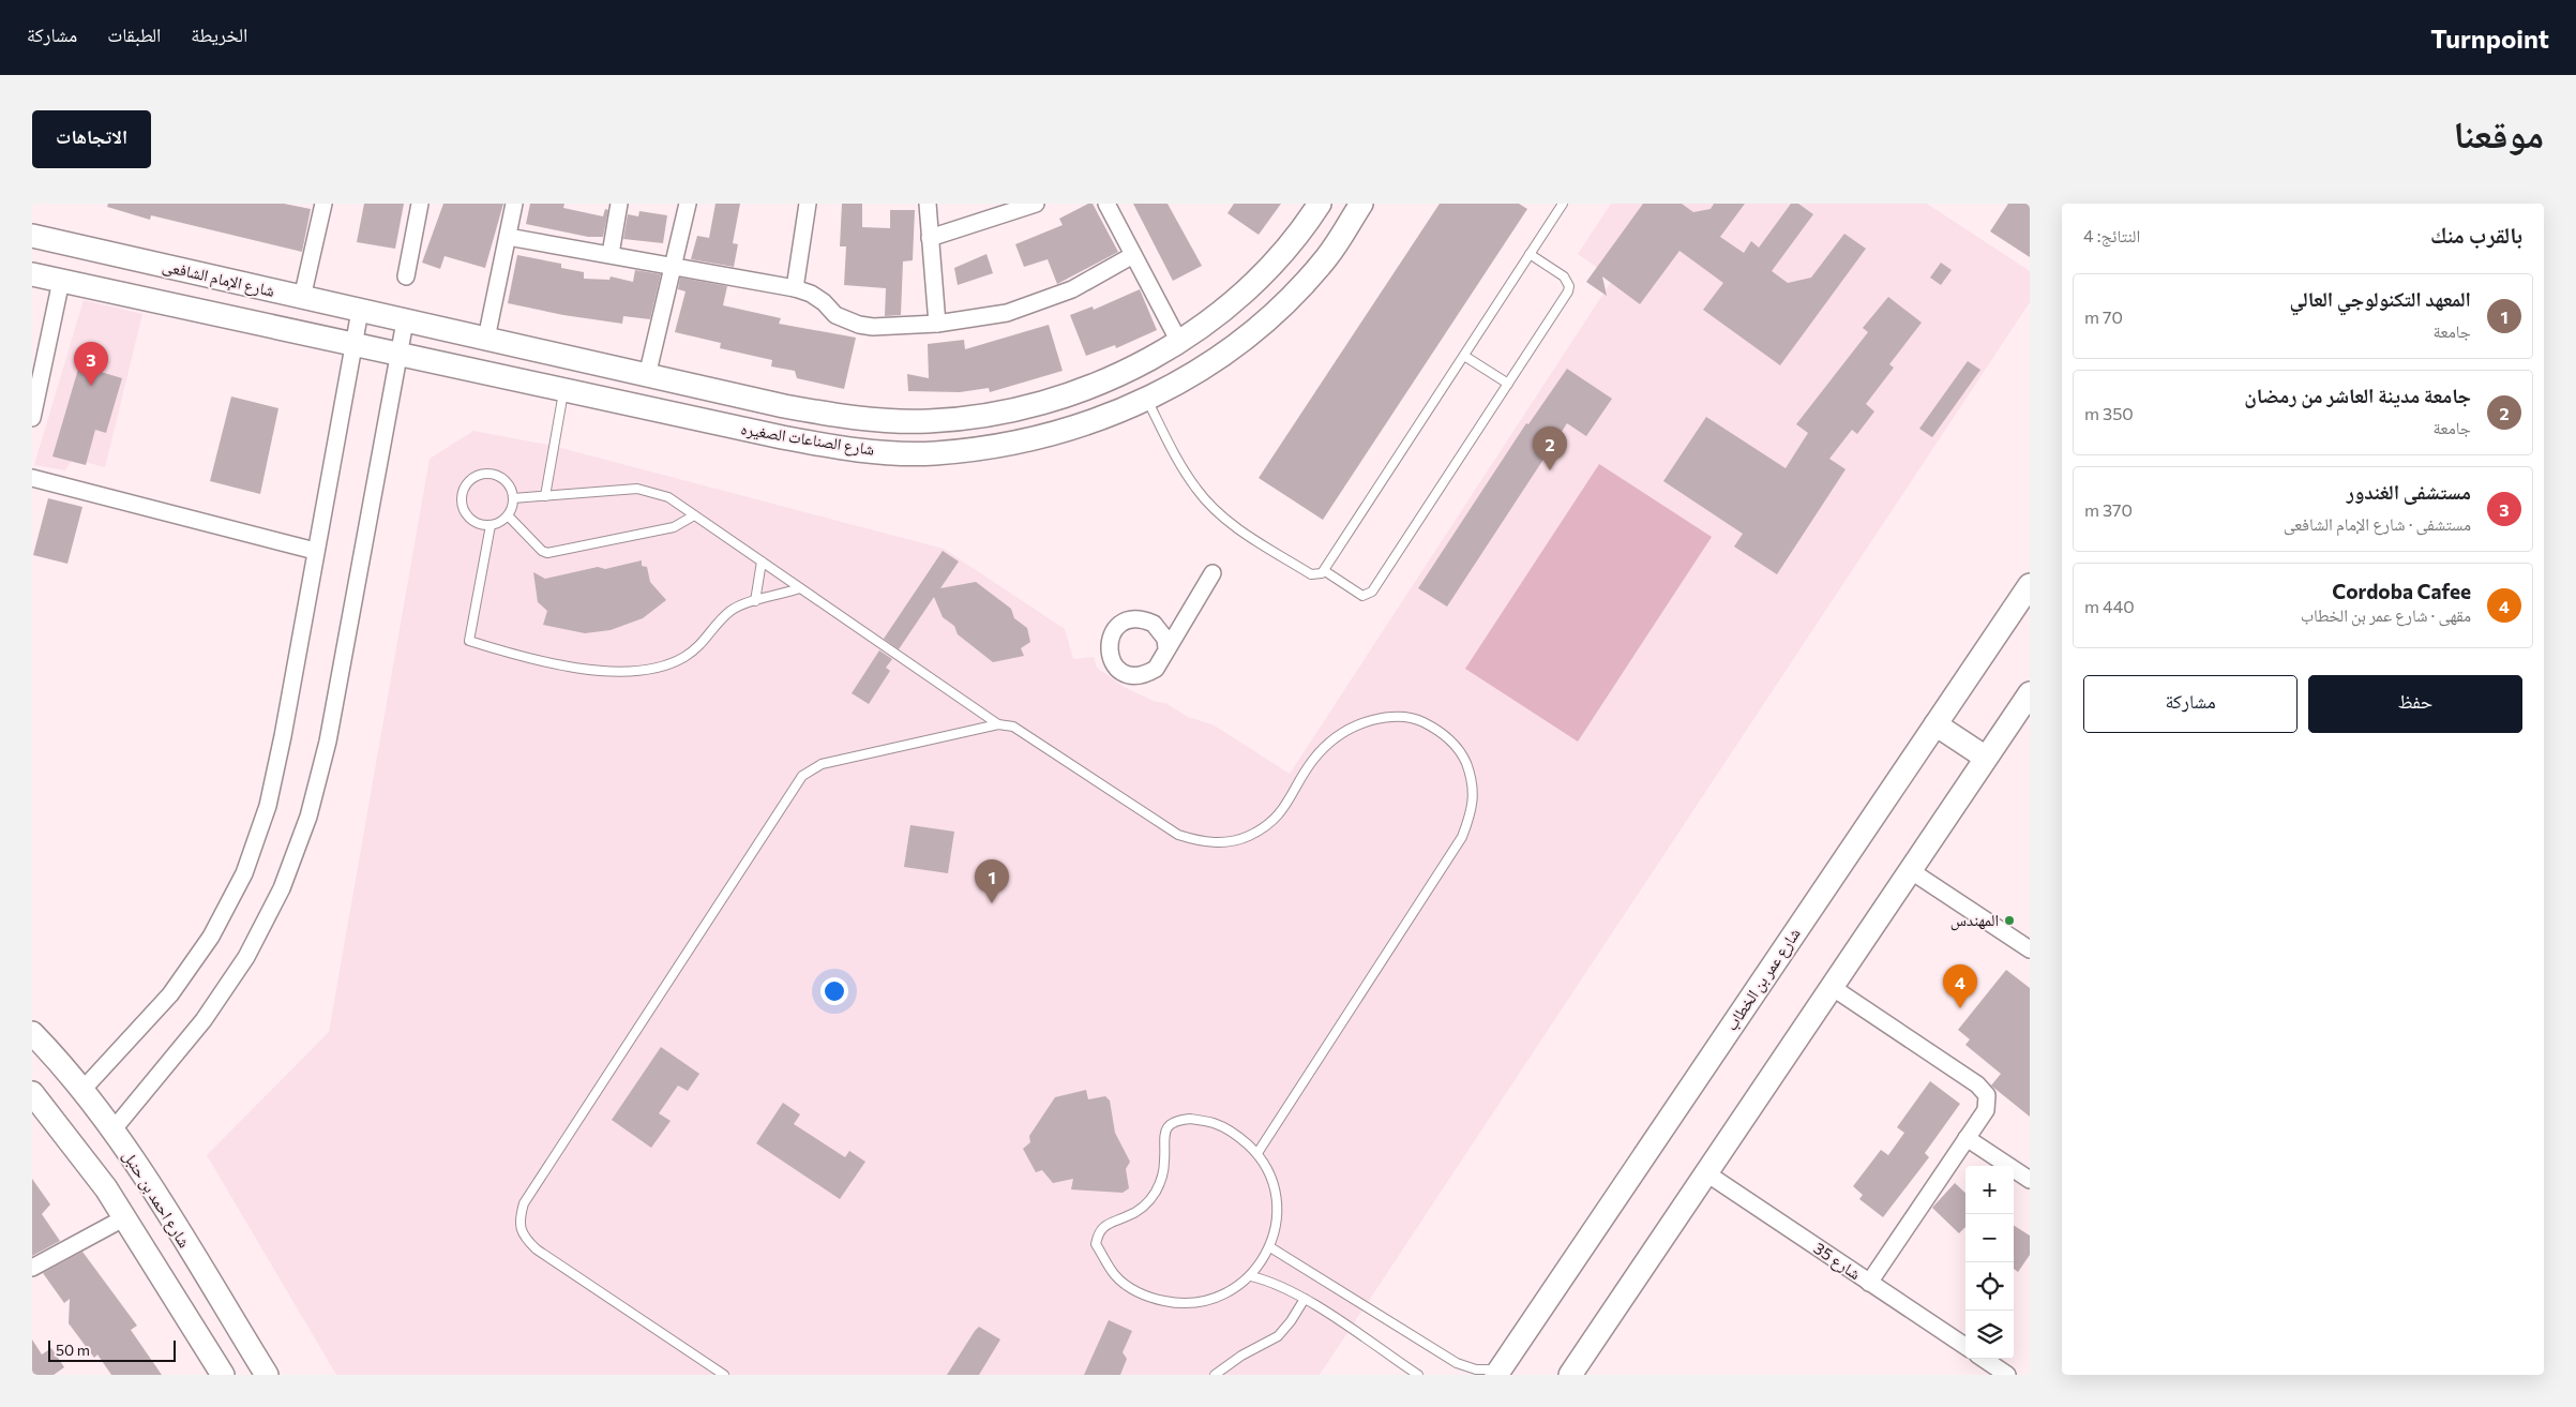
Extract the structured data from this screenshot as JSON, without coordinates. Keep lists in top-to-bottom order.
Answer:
{
  "streets": {
    "street": [
      "شارع الإمام الشافعى",
      "شارع الصناعات الصغيره",
      "شارع عمر بن الخطاب",
      "شارع احمد بن حنبل",
      "شارع 35"
    ]
  },
  "crossings": [
    ["شارع الإمام الشافعى", "شارع الصناعات الصغيره"]
  ],
  "places": ["المهندس"],
  "scale_bar": "50 m",
  "page": {
    "header": "Turnpoint",
    "nav": ["الخريطة", "الطبقات", "مشاركة"],
    "title": "موقعنا",
    "buttons": [
      "الاتجاهات",
      ["حفظ", "مشاركة"]
    ],
    "heading": ["بالقرب منك", "النتائج: 4"],
    "list": [
      {
        "mark": "1",
        "name": "المعهد التكنولوجي العالي",
        "note": "جامعة",
        "value": "70 m"
      },
      {
        "mark": "2",
        "name": "جامعة مدينة العاشر من رمضان",
        "note": "جامعة",
        "value": "350 m"
      },
      {
        "mark": "3",
        "name": "مستشفى الغندور",
        "note": "مستشفى · شارع الإمام الشافعى",
        "value": "370 m"
      },
      {
        "mark": "4",
        "name": "Cordoba Cafee",
        "note": "مقهى · شارع عمر بن الخطاب",
        "value": "440 m"
      }
    ],
    "pins": [
      "3",
      "2",
      "1",
      "4"
    ],
    "map_buttons": ["+", "−"],
    "scale": "50 m"
  }
}
